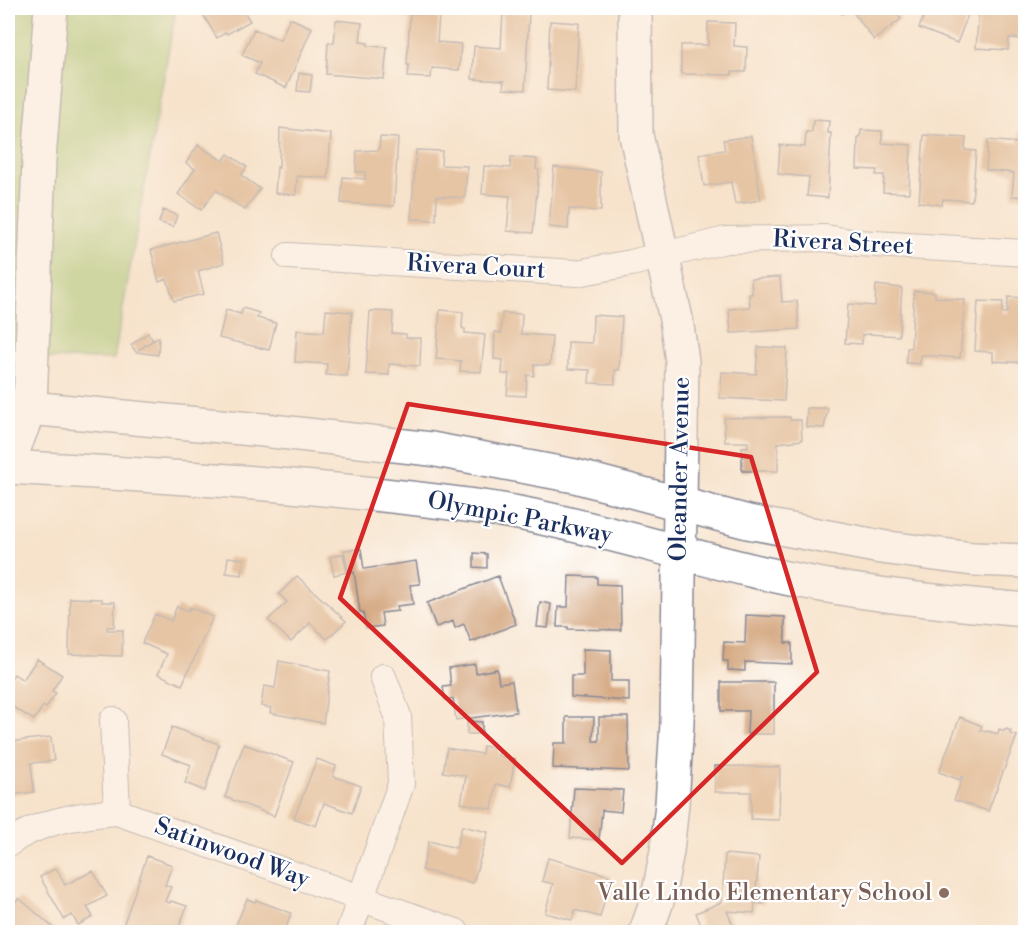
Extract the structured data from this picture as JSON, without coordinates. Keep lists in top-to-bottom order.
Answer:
{
  "streets": {
    "main road": ["Oleander Avenue", "Olympic Parkway"],
    "street": ["Rivera Street", "Rivera Court", "Satinwood Way"]
  },
  "crossings": [
    ["Rivera Street", "Rivera Court"],
    ["Rivera Street", "Oleander Avenue"],
    ["Rivera Court", "Oleander Avenue"],
    ["Oleander Avenue", "Olympic Parkway"]
  ],
  "places": ["Valle Lindo Elementary School"]
}
